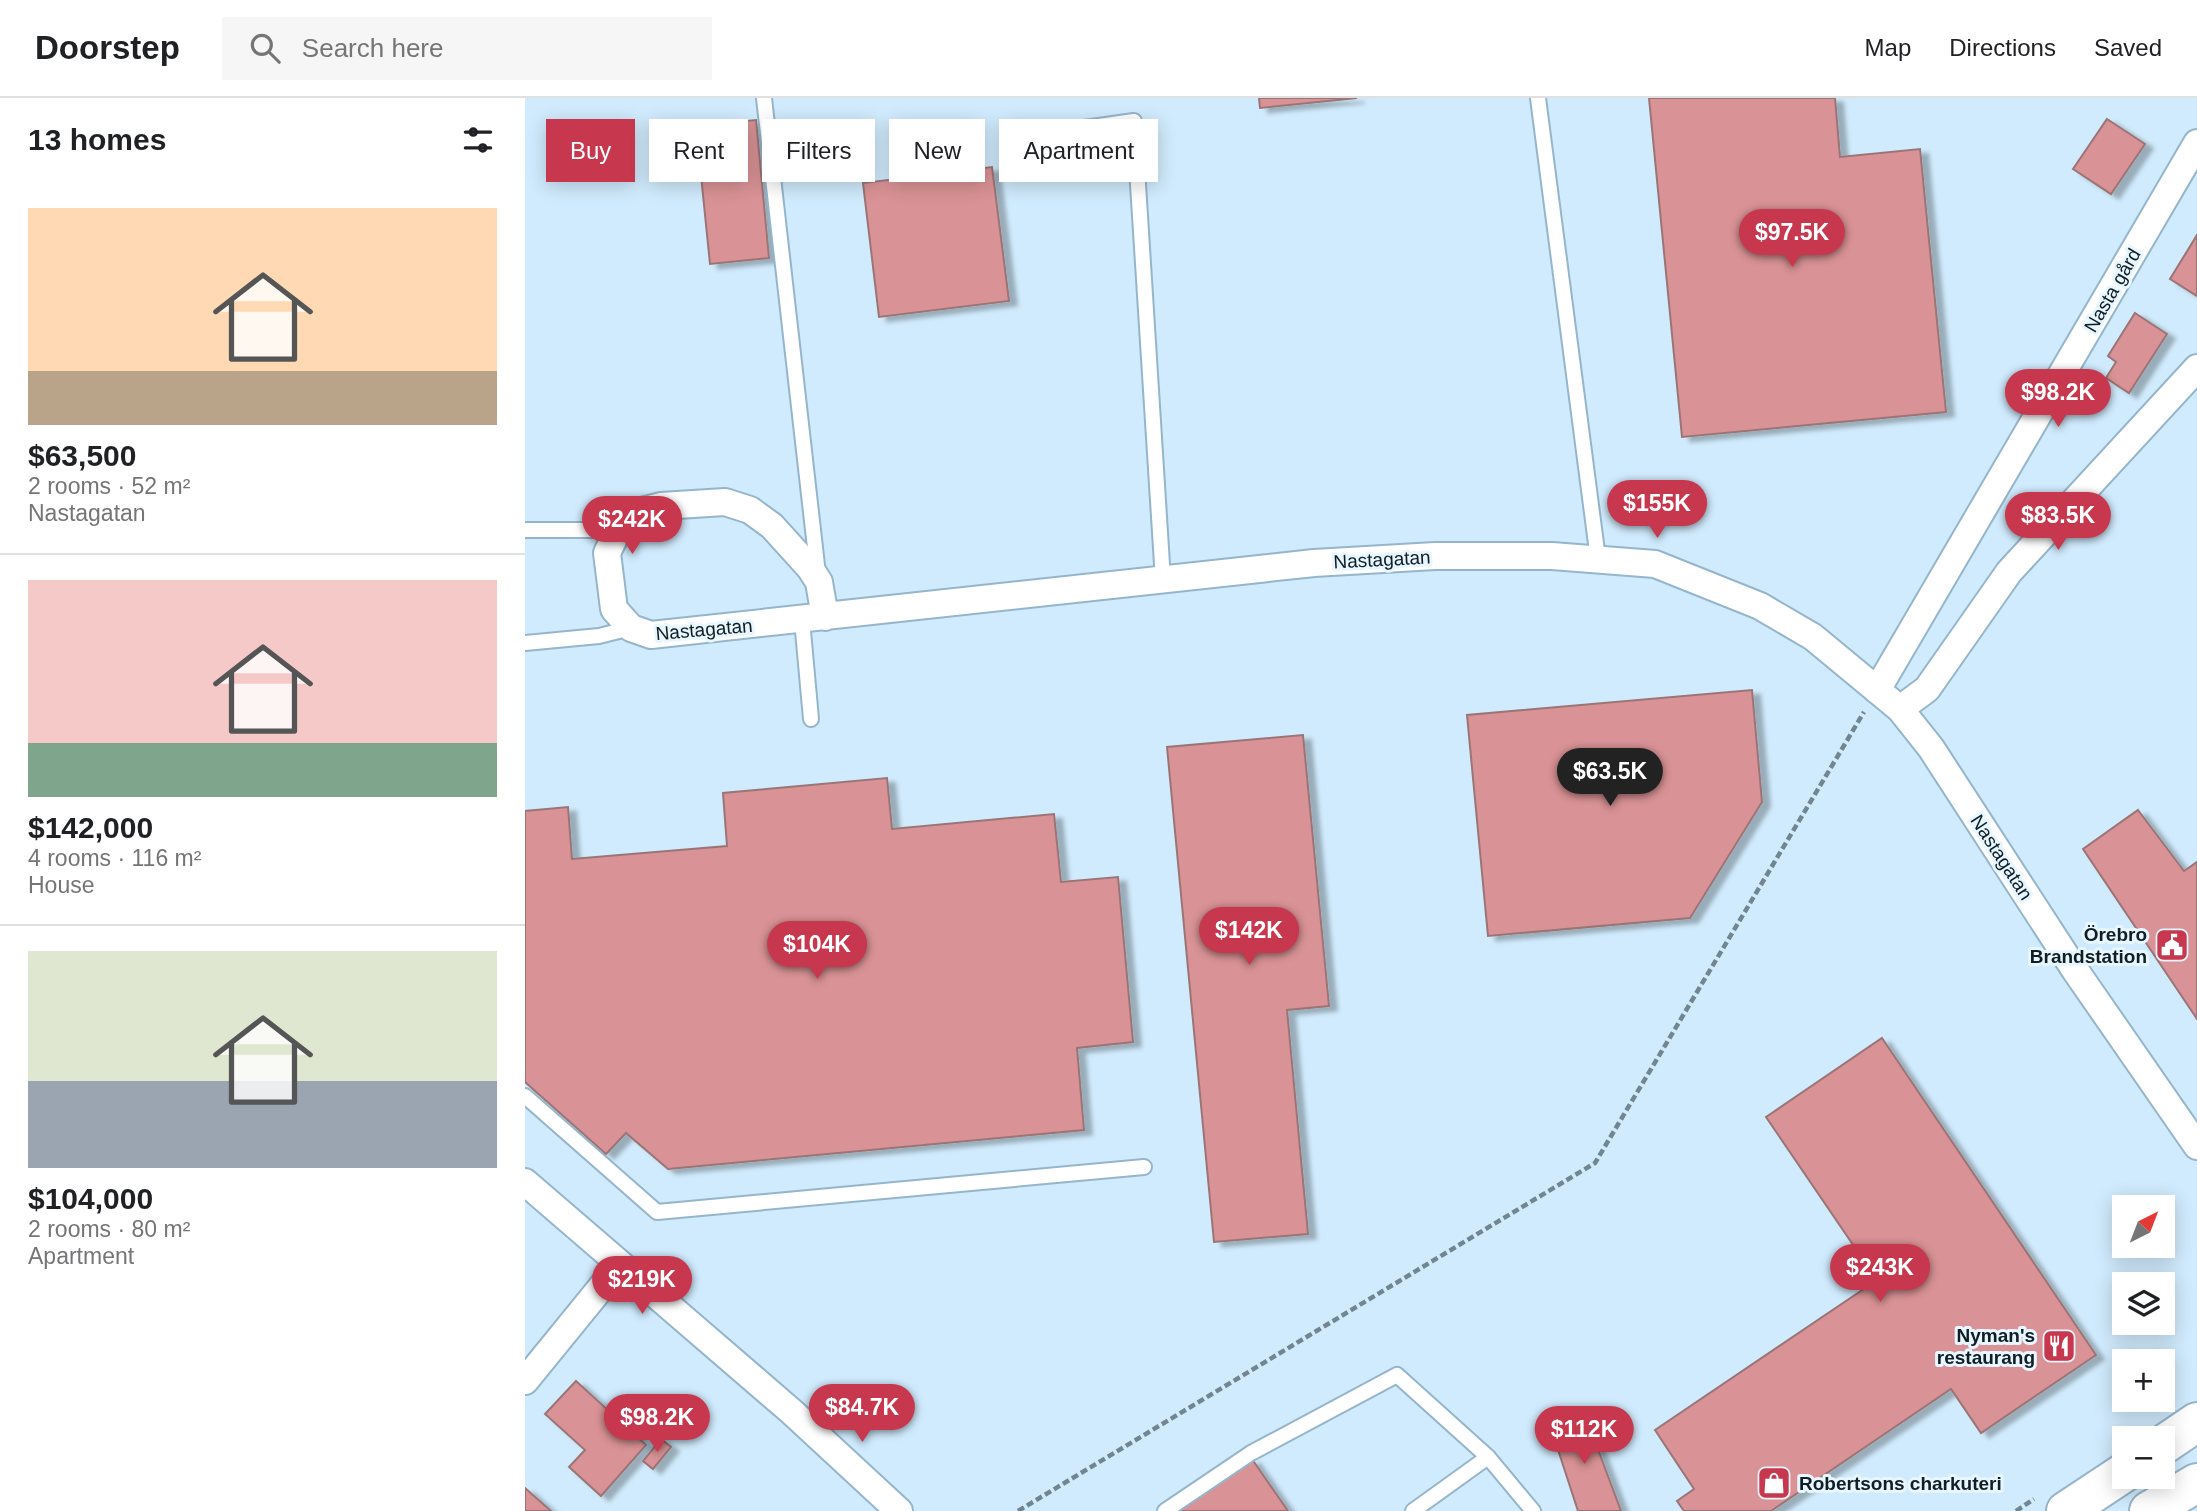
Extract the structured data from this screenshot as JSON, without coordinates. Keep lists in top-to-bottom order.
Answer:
{
  "streets": {
    "street": ["Nasta gård", "Nastagatan"]
  },
  "crossings": [
    ["Nasta gård", "Nastagatan"]
  ],
  "places": {
    "public building": ["Örebro Brandstation"],
    "restaurant": ["Nyman's restaurang"],
    "shop": ["Robertsons charkuteri"]
  },
  "north": "top right",
  "page": {
    "header": "Doorstep",
    "search": "Search here",
    "nav": ["Map", "Directions", "Saved"],
    "heading": "13 homes",
    "chip": [
      "Buy",
      "Rent",
      "Filters",
      "New",
      "Apartment"
    ],
    "list": [
      {
        "name": "$63,500",
        "note": "2 rooms · 52 m² · Nastagatan"
      },
      {
        "name": "$142,000",
        "note": "4 rooms · 116 m² · House"
      },
      {
        "name": "$104,000",
        "note": "2 rooms · 80 m² · Apartment"
      }
    ],
    "price": [
      "$97.5K",
      "$98.2K",
      "$155K",
      "$83.5K",
      "$242K",
      "$63.5K",
      "$142K",
      "$104K",
      "$243K",
      "$219K",
      "$84.7K",
      "$98.2K",
      "$112K"
    ],
    "map_buttons": ["+", "−"]
  }
}
